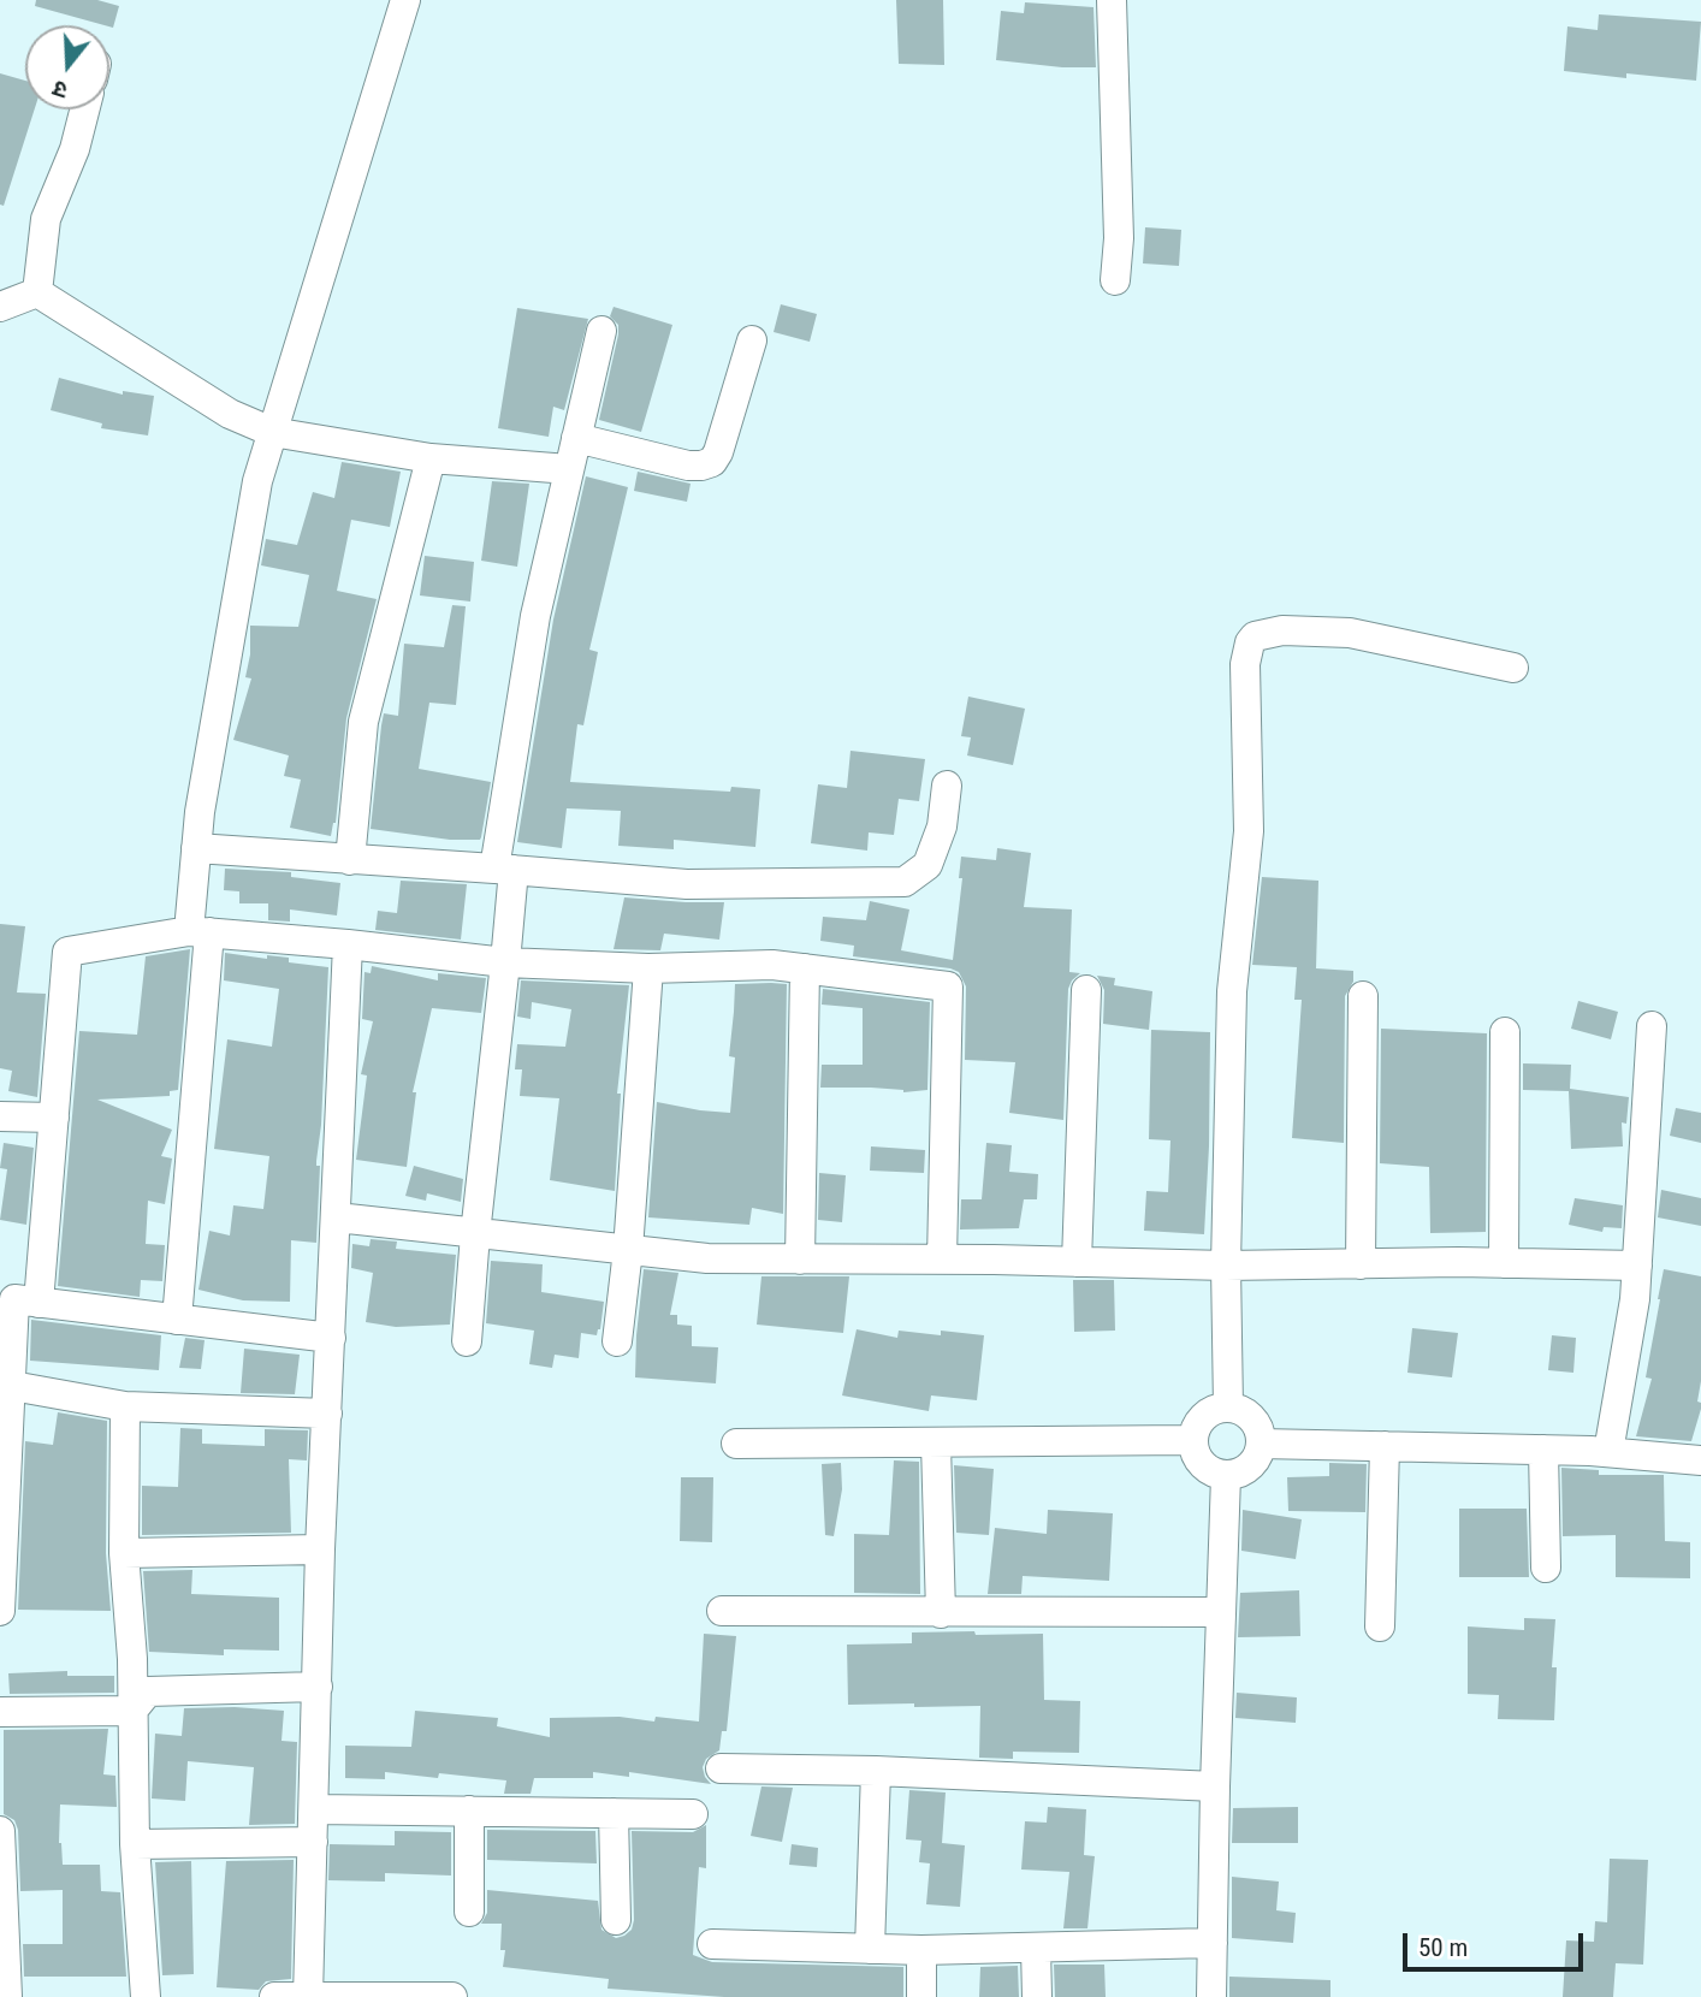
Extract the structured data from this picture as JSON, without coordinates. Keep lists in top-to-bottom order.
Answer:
{
  "scale_bar": "50 m",
  "north": "bottom"
}
